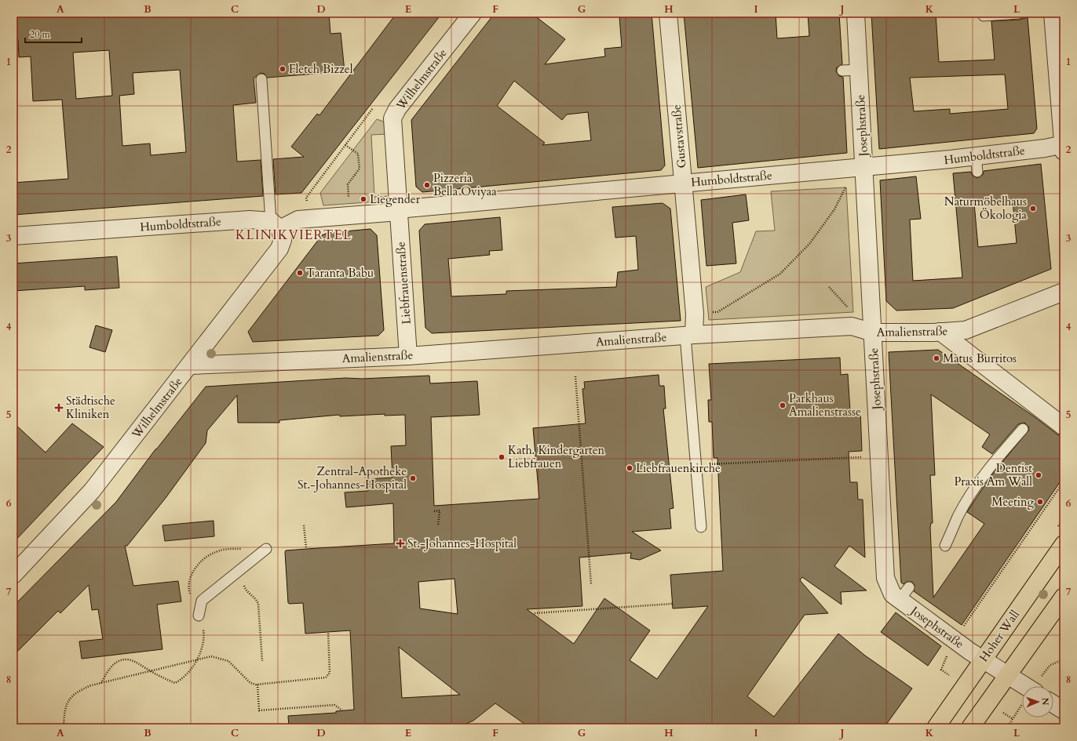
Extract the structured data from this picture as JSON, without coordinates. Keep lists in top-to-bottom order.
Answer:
{
  "streets": {
    "main road": ["Hoher Wall"],
    "street": [
      "Wilhelmstraße",
      "Josephstraße",
      "Gustavstraße",
      "Humboldtstraße",
      "Liebfrauenstraße",
      "Amalienstraße"
    ]
  },
  "crossings": [
    ["Wilhelmstraße", "Humboldtstraße"],
    ["Wilhelmstraße", "Liebfrauenstraße"],
    ["Wilhelmstraße", "Amalienstraße"],
    ["Josephstraße", "Humboldtstraße"],
    ["Josephstraße", "Amalienstraße"],
    ["Josephstraße", "Hoher Wall"],
    ["Gustavstraße", "Humboldtstraße"],
    ["Gustavstraße", "Amalienstraße"],
    ["Humboldtstraße", "Liebfrauenstraße"],
    ["Liebfrauenstraße", "Amalienstraße"]
  ],
  "districts": ["KLINIKVIERTEL"],
  "places": {
    "other": [
      "Fletch Bizzel",
      "Pizzeria Bella Oviyaa",
      "Liegender",
      "Naturmöbelhaus Ökologia",
      "Taranta Babu",
      "Matus Burritos",
      "Parkhaus Amalienstrasse",
      "Kath. Kindergarten Liebfrauen",
      "Liebfrauenkirche",
      "Dentist Praxis Am Wall",
      "Zentral-Apotheke St.-Johannes-Hospital",
      "Meeting"
    ],
    "health": ["Städtische Kliniken", "St.-Johannes-Hospital"]
  },
  "scale_bar": "20 m",
  "north": "right",
  "grid": {
    "columns": [
      "A",
      "B",
      "C",
      "D",
      "E",
      "F",
      "G",
      "H",
      "I",
      "J",
      "K",
      "L"
    ],
    "rows": [
      "1",
      "2",
      "3",
      "4",
      "5",
      "6",
      "7",
      "8"
    ]
  }
}
